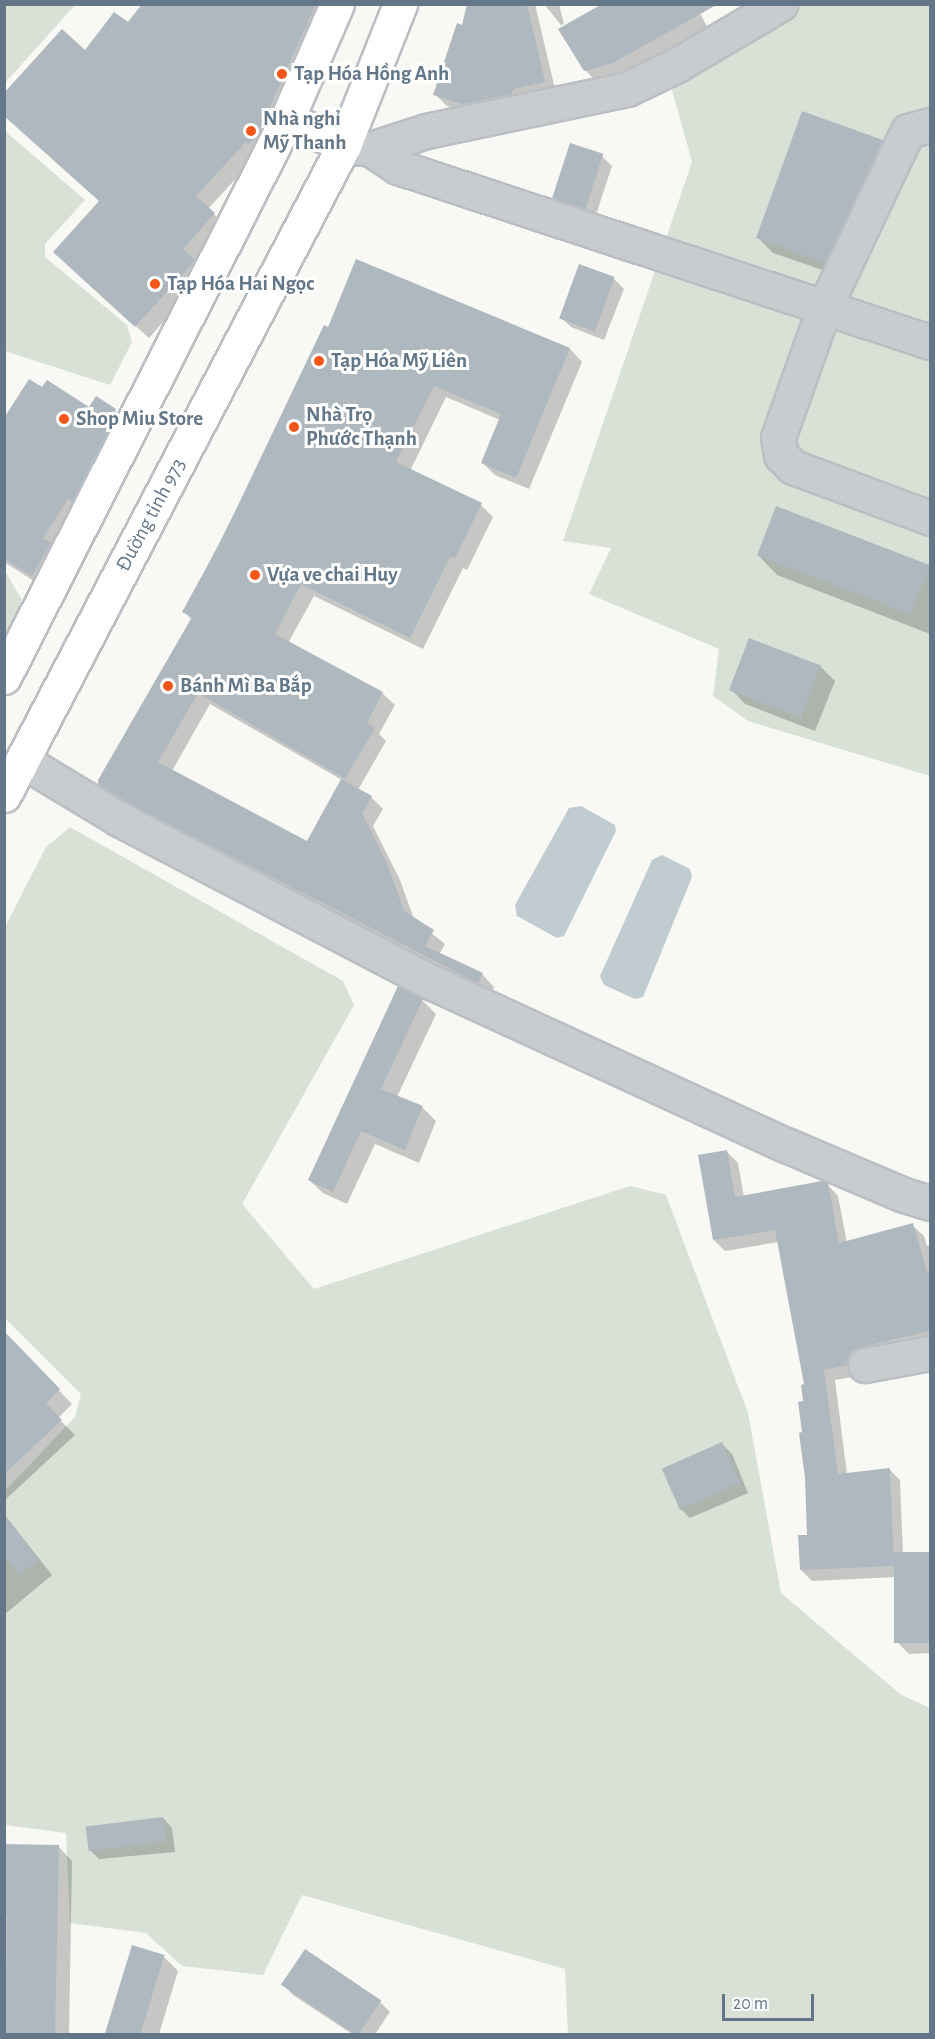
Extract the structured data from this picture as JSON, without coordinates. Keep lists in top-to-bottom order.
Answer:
{
  "streets": {
    "main road": ["Đường tỉnh 973"]
  },
  "places": [
    "Tạp Hóa Hồng Anh",
    "Nhà nghỉ Mỹ Thanh",
    "Tạp Hóa Hai Ngọc",
    "Tạp Hóa Mỹ Liên",
    "Shop Miu Store",
    "Nhà Trọ Phước Thạnh",
    "Vựa ve chai Huy",
    "Bánh Mì Ba Bắp"
  ],
  "scale_bar": "20 m"
}
